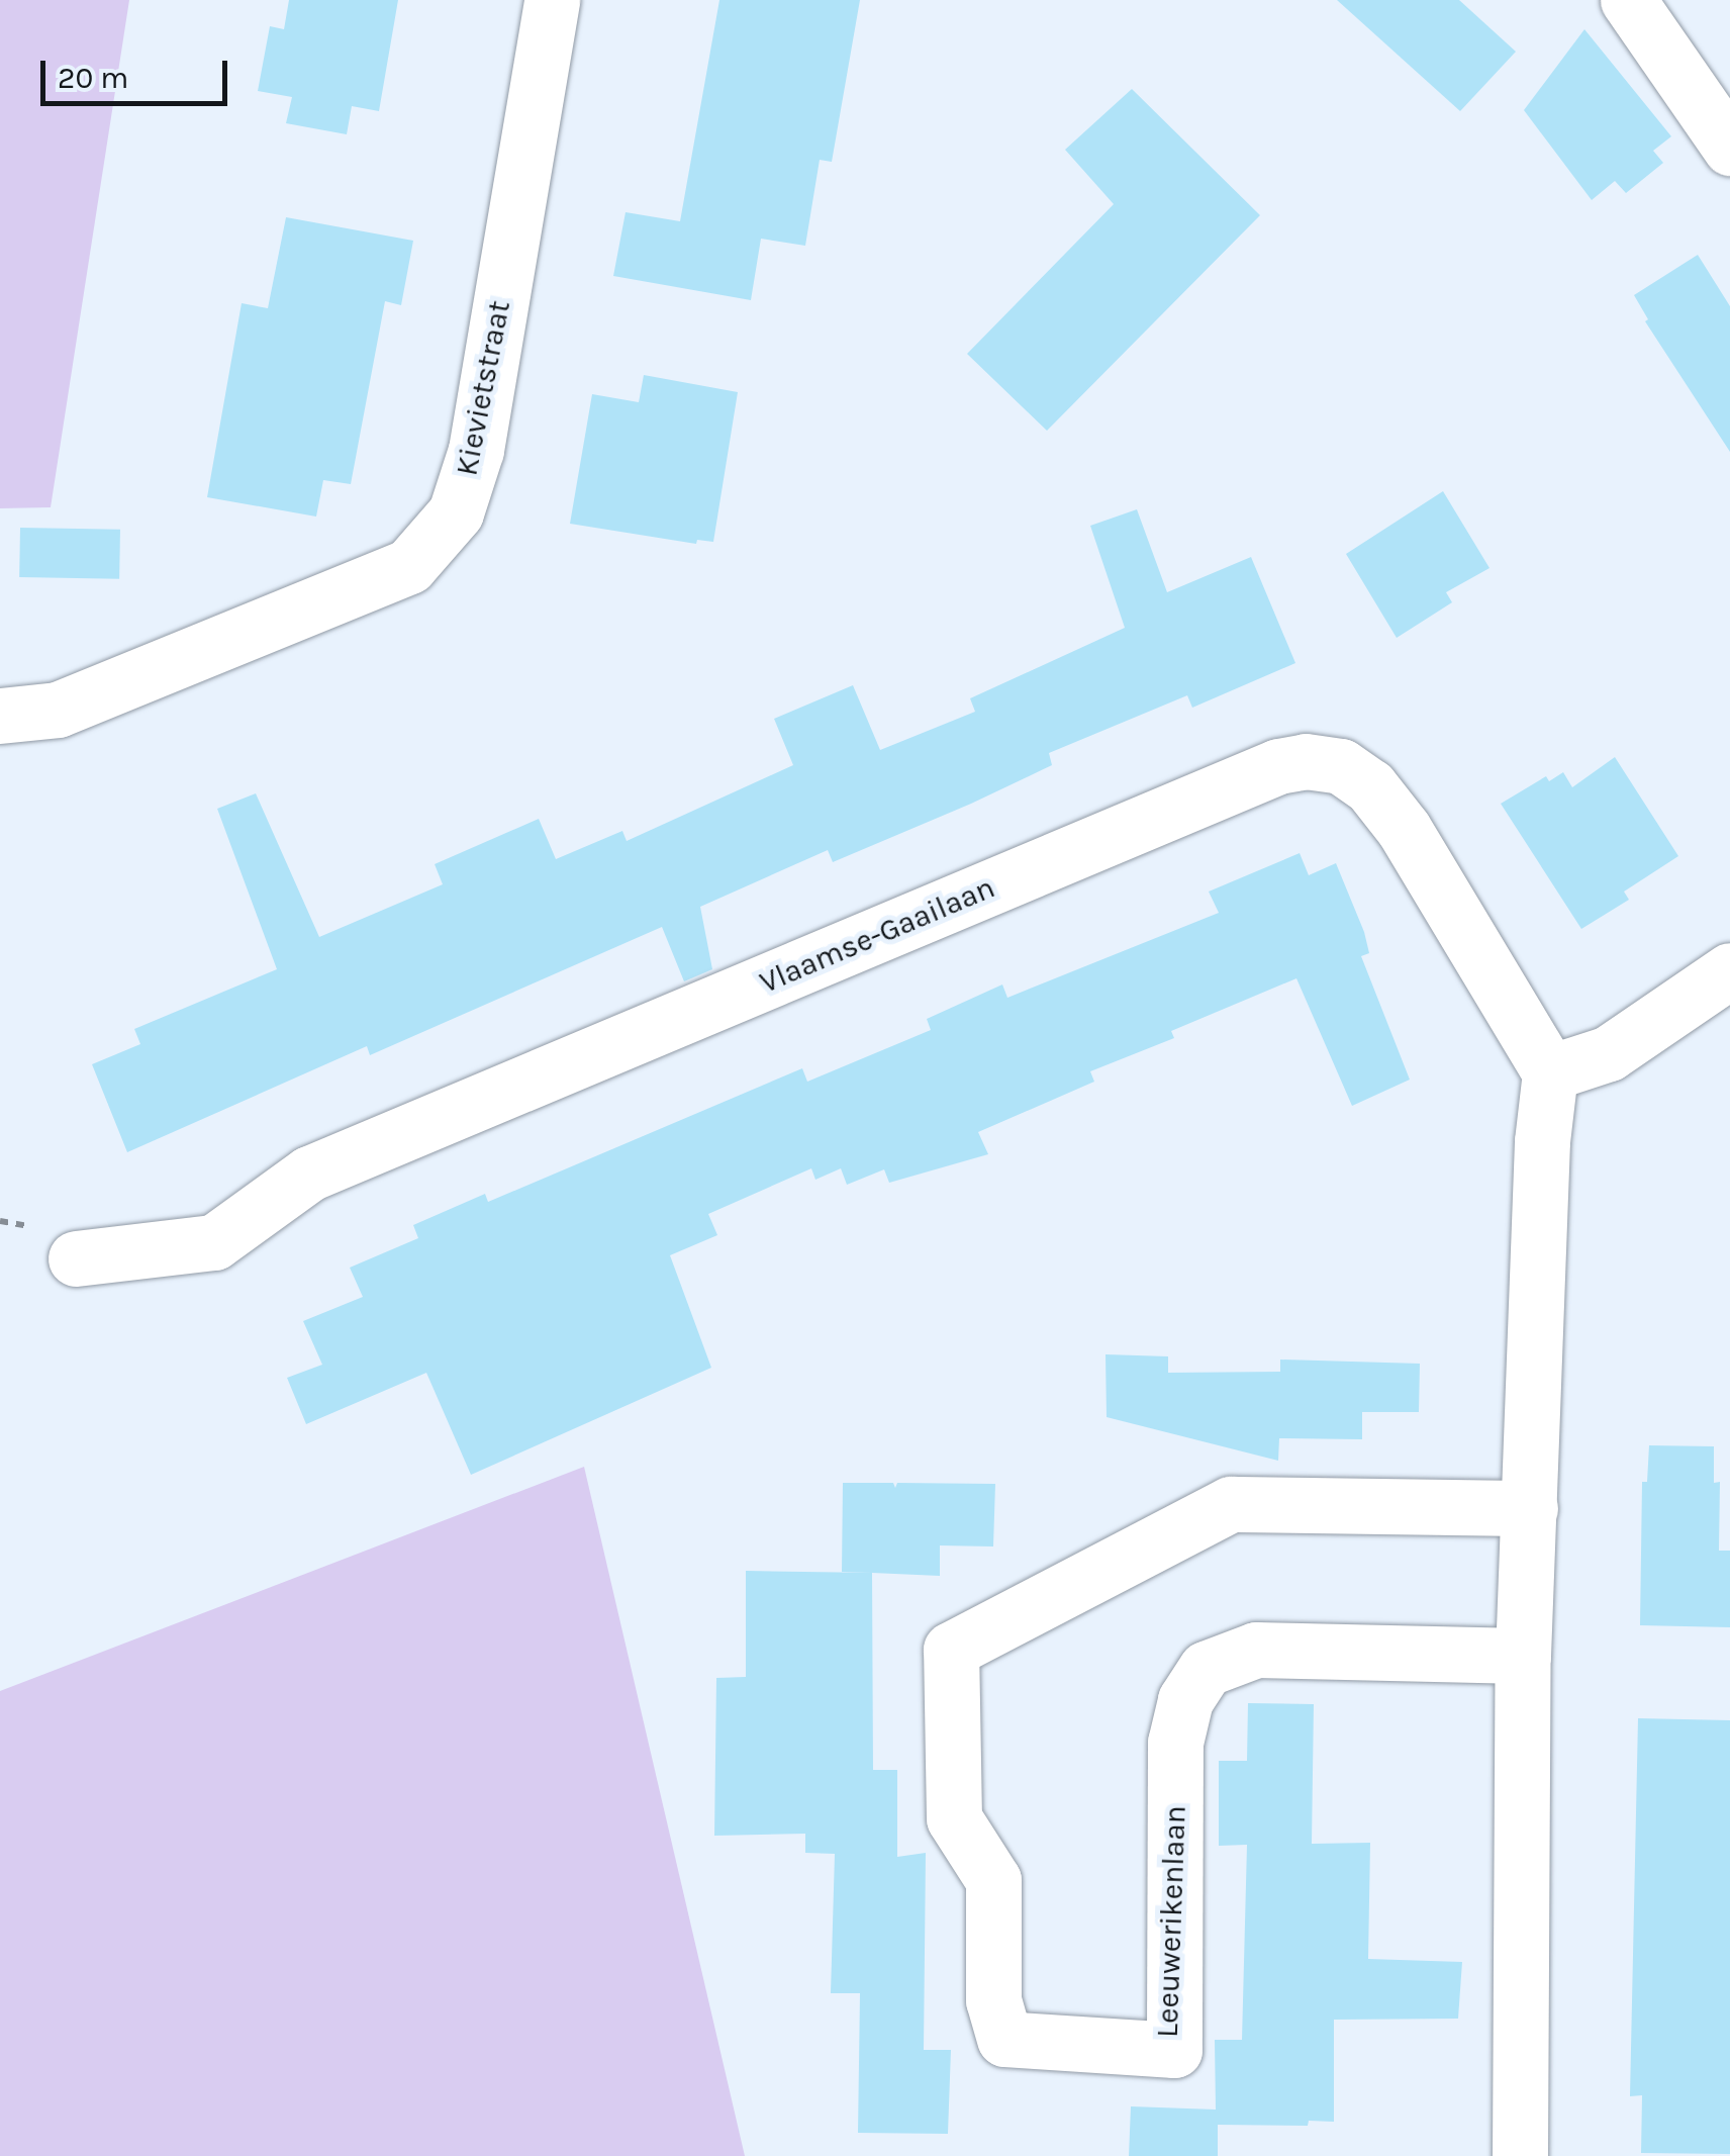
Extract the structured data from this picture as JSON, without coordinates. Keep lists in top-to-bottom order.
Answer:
{
  "streets": {
    "street": ["Kievietstraat", "Vlaamse-Gaailaan", "Leeuwerikenlaan"]
  },
  "scale_bar": "20 m"
}
